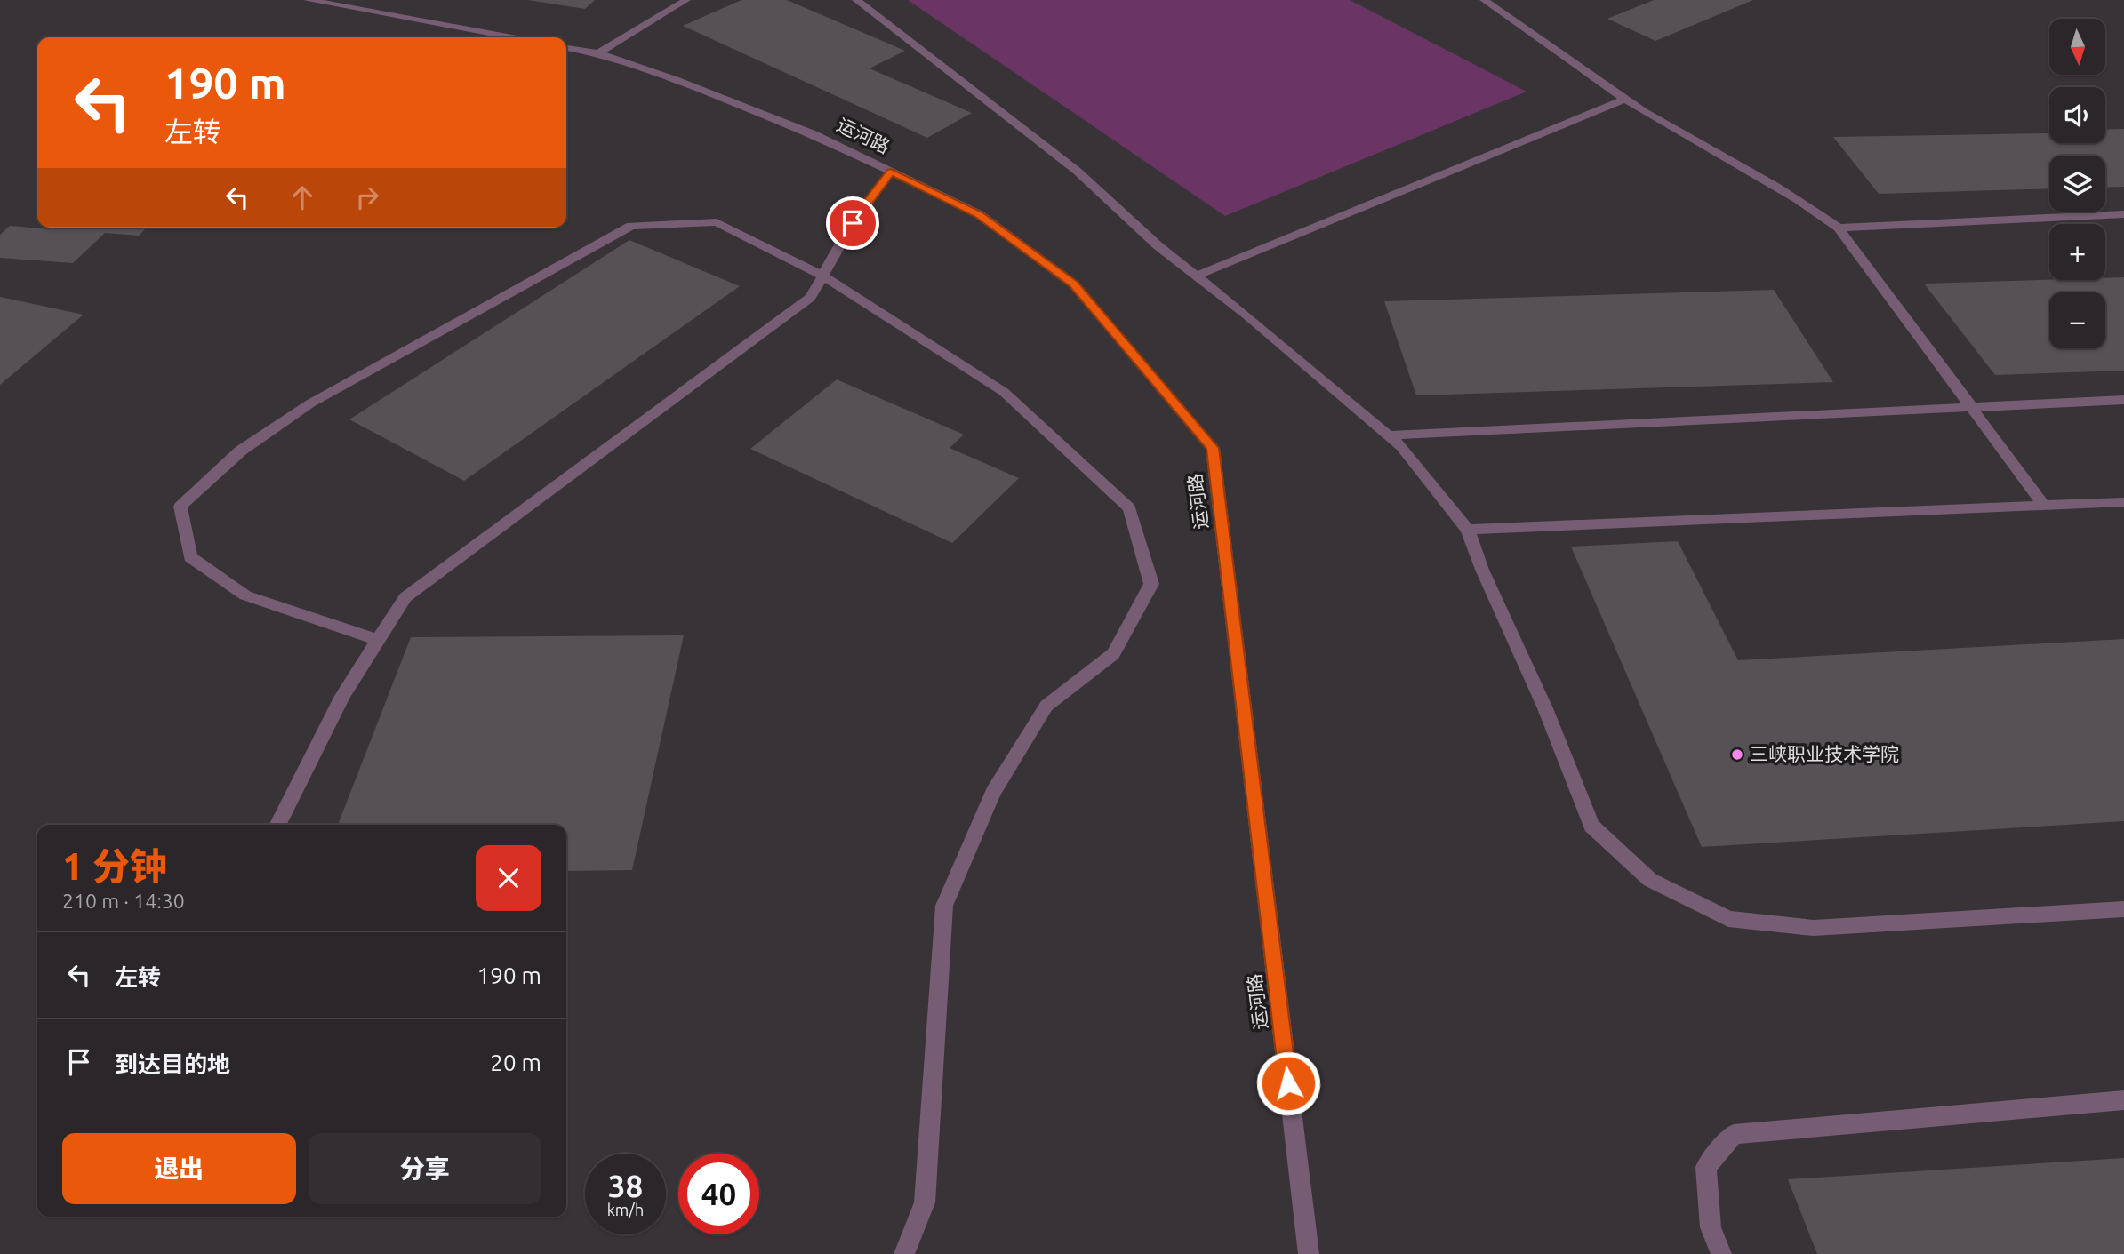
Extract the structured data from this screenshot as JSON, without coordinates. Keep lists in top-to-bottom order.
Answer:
{
  "streets": {
    "street": ["运河路"]
  },
  "places": ["三峡职业技术学院"],
  "north": "bottom",
  "page": {
    "map_buttons": ["+", "−"],
    "turn": ["190 m", "左转"],
    "heading": ["1 分钟", "210 m · 14:30"],
    "list": [
      {
        "name": "左转",
        "value": "190 m"
      },
      {
        "name": "到达目的地",
        "value": "20 m"
      }
    ],
    "buttons": ["退出", "分享"],
    "speed": "38 km/h",
    "limit": "40"
  }
}
